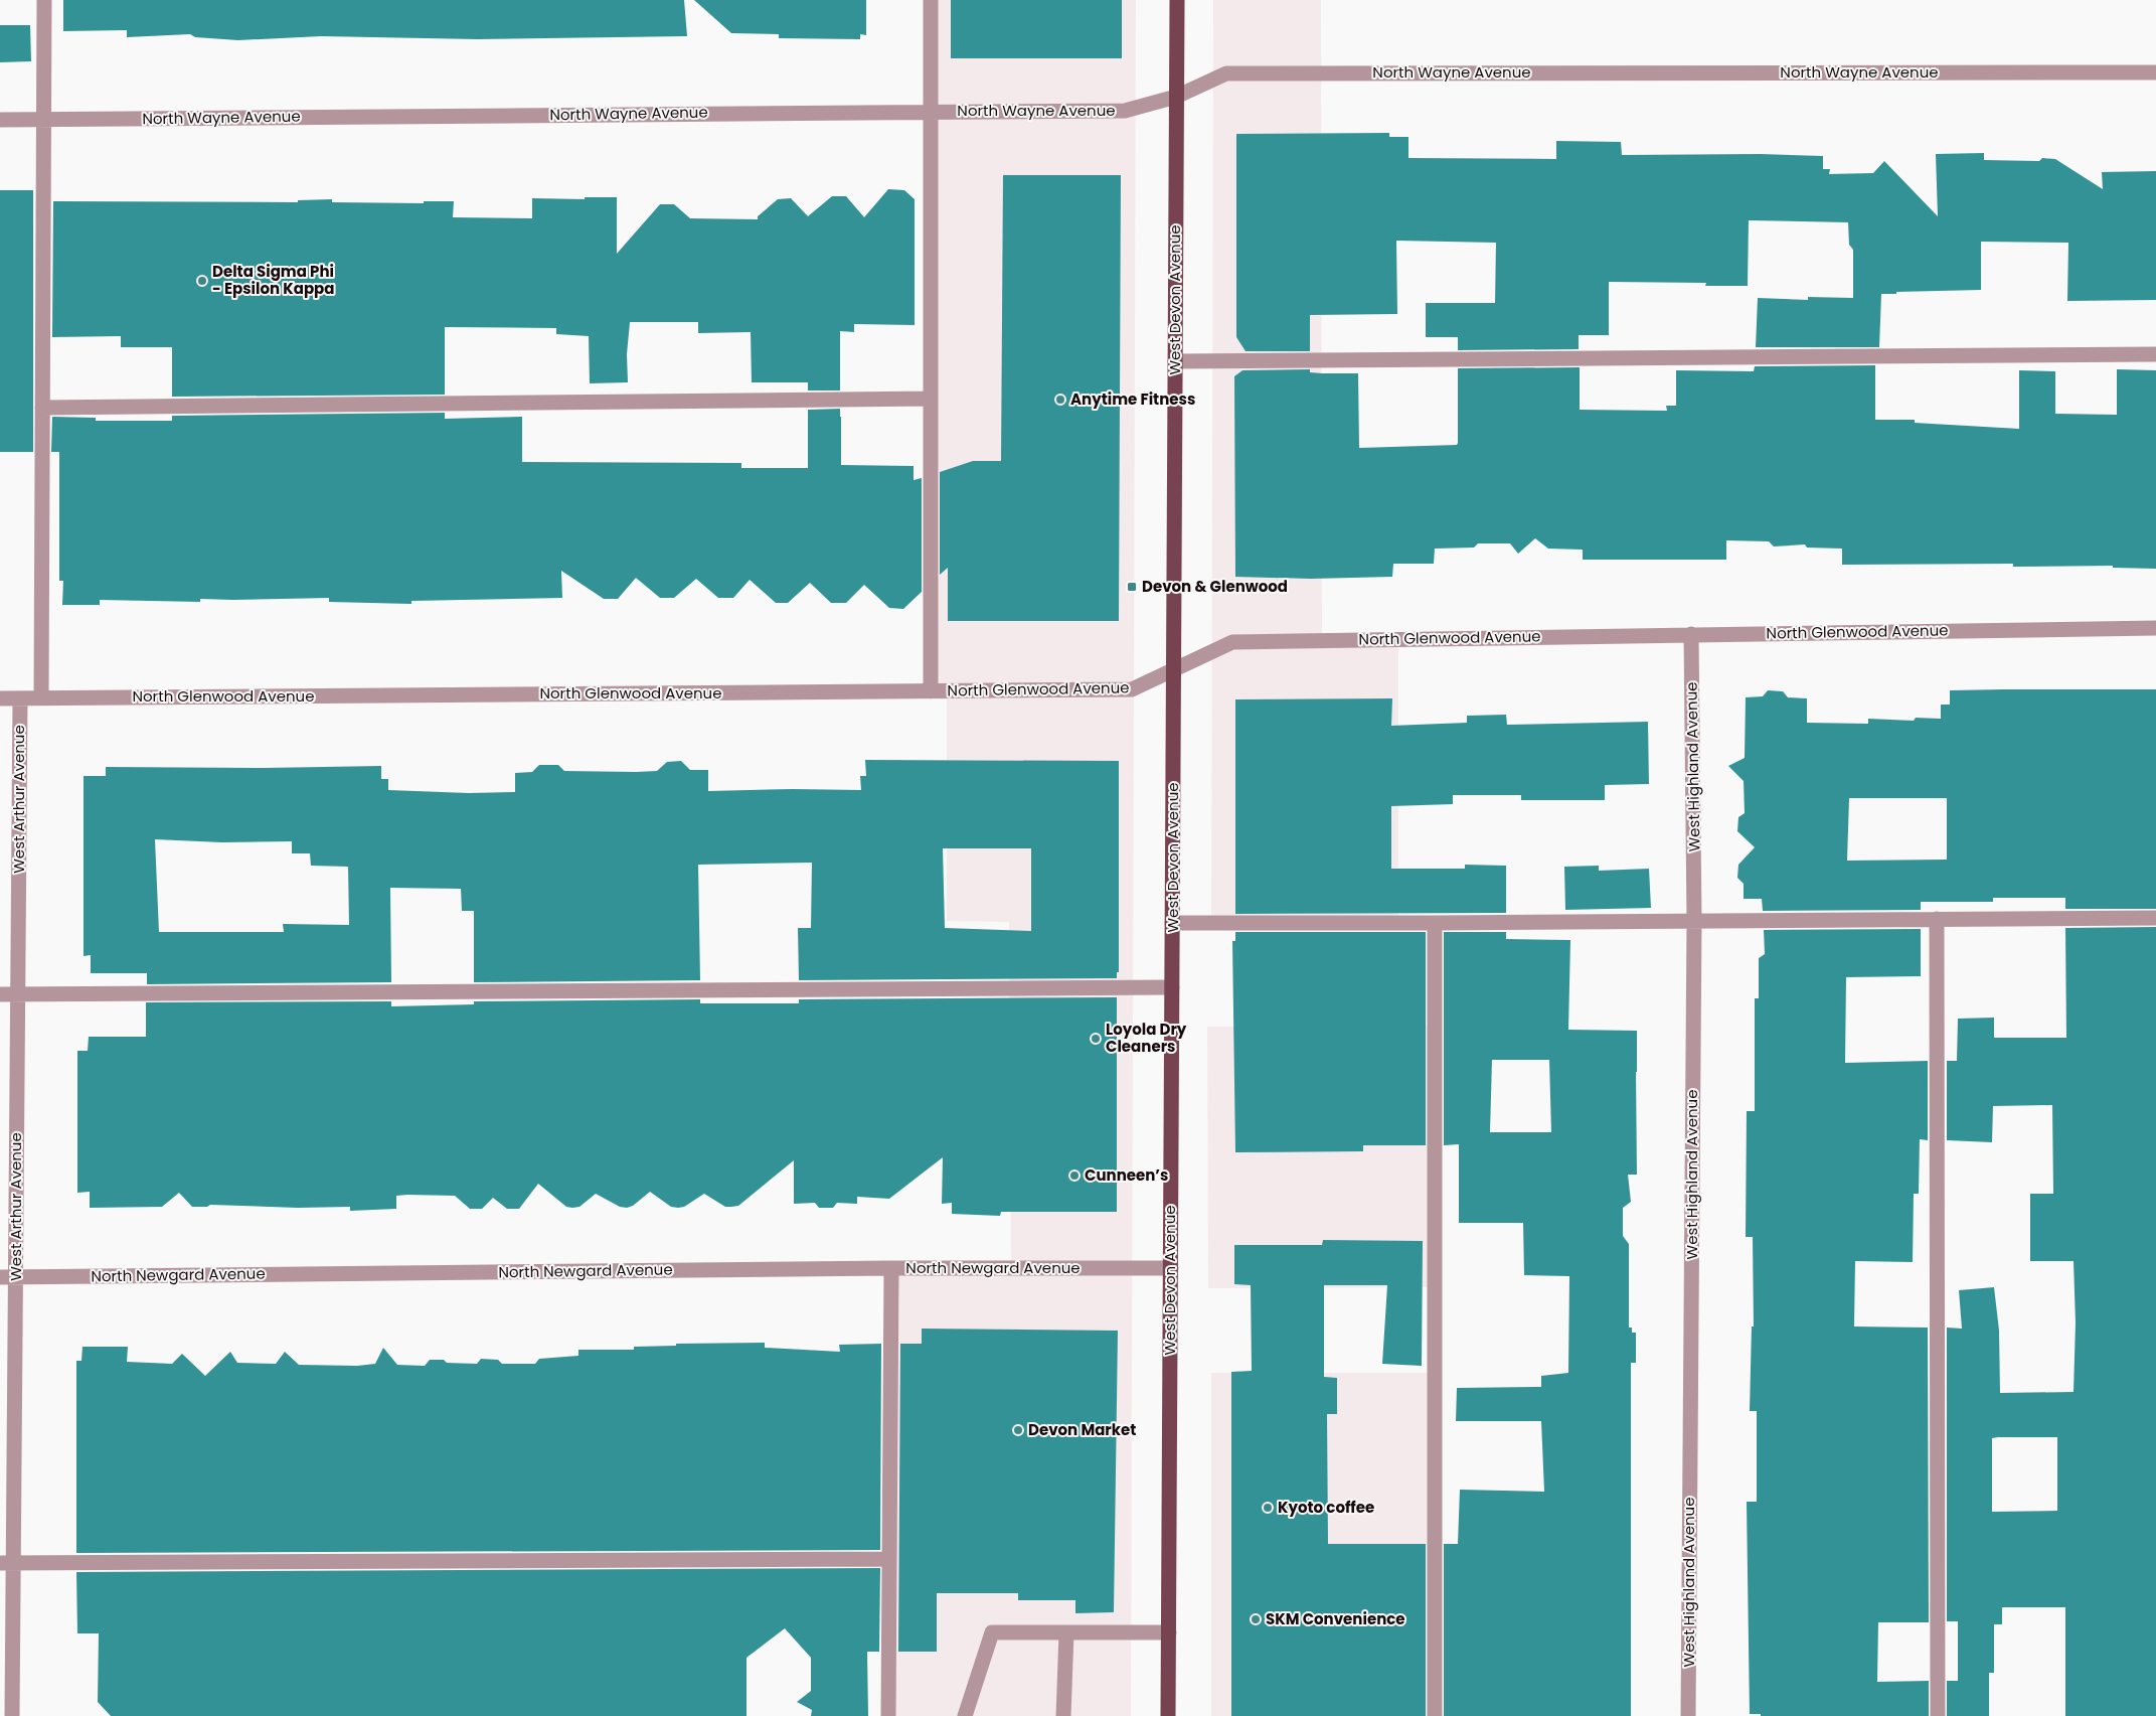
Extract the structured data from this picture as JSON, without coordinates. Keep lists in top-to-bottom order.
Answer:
{
  "streets": {
    "main road": ["West Devon Avenue"],
    "street": [
      "North Wayne Avenue",
      "North Glenwood Avenue",
      "West Highland Avenue",
      "West Arthur Avenue",
      "North Newgard Avenue"
    ]
  },
  "crossings": [
    ["North Wayne Avenue", "West Devon Avenue"],
    ["West Devon Avenue", "North Glenwood Avenue"],
    ["West Devon Avenue", "North Newgard Avenue"],
    ["North Glenwood Avenue", "West Highland Avenue"],
    ["North Glenwood Avenue", "West Arthur Avenue"],
    ["West Arthur Avenue", "North Newgard Avenue"]
  ],
  "places": {
    "other": [
      "Delta Sigma Phi - Epsilon Kappa",
      "Anytime Fitness",
      "Loyola Dry Cleaners",
      "Cunneen’s",
      "Devon Market",
      "Kyoto coffee",
      "SKM Convenience"
    ],
    "transit": ["Devon & Glenwood"]
  }
}
